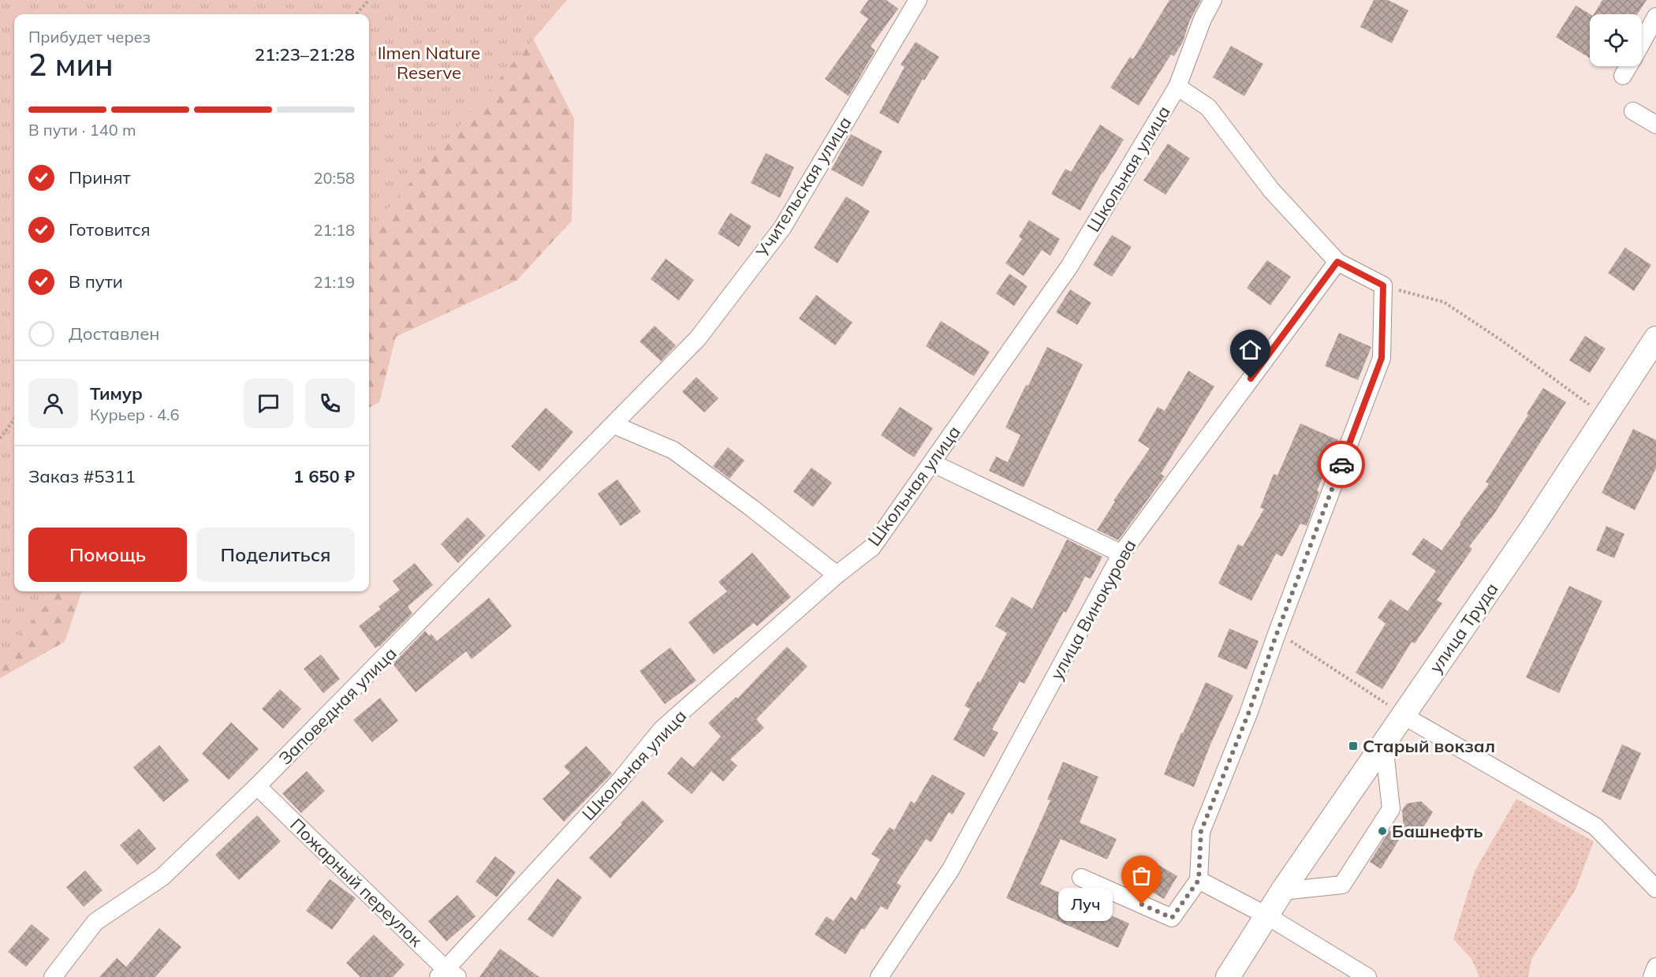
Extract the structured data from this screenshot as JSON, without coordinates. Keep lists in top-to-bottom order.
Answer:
{
  "streets": {
    "main road": ["улица Труда"],
    "street": [
      "Школьная улица",
      "Учительская улица",
      "улица Винокурова",
      "Заповедная улица",
      "Пожарный переулок"
    ]
  },
  "crossings": [
    ["Школьная улица", "Пожарный переулок"],
    ["Учительская улица", "Заповедная улица"],
    ["Заповедная улица", "Пожарный переулок"]
  ],
  "parks": ["Ilmen Nature Reserve"],
  "places": {
    "transit": ["Старый вокзал"],
    "other": ["Башнефть", "Луч"]
  },
  "page": {
    "heading": ["2 мин", "Прибудет через", "21:23–21:28"],
    "panel": [
      "Тимур",
      "Курьер · 4.6",
      "Заказ #5311",
      "1 650 ₽"
    ],
    "bar": "В пути · 140 m",
    "list": [
      ["Принят", "20:58"],
      ["Готовится", "21:18"],
      ["В пути", "21:19"],
      "Доставлен"
    ],
    "buttons": ["Помощь", "Поделиться"],
    "bubble": "Луч"
  }
}
